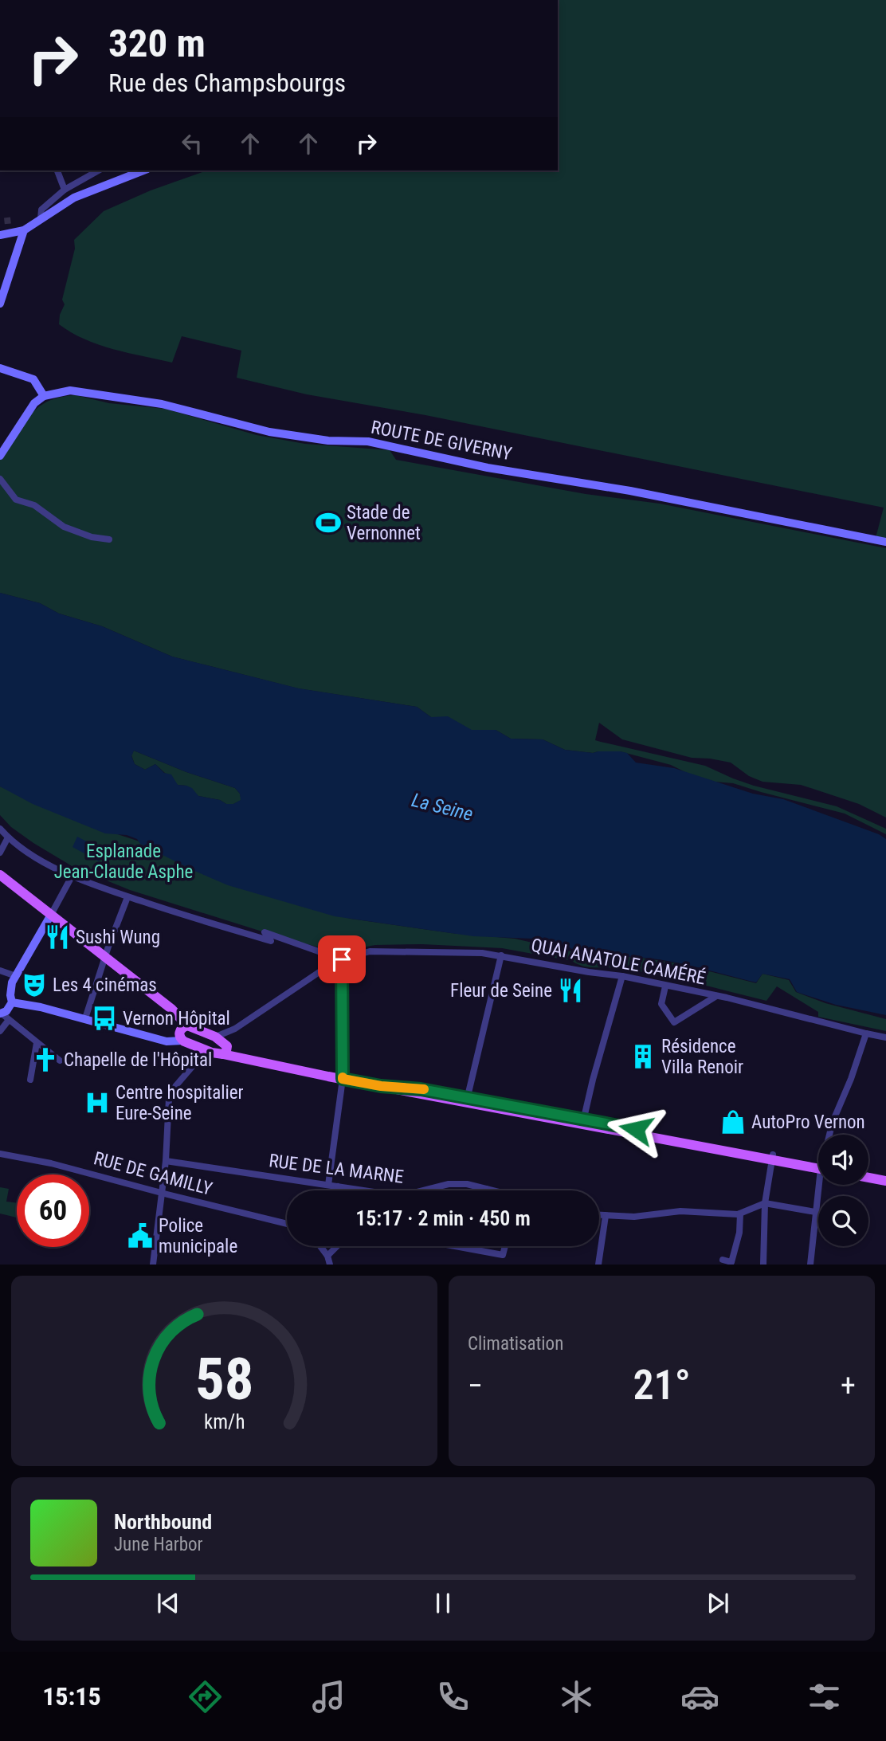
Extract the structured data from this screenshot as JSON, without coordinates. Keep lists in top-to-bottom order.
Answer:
{
  "streets": {
    "main road": ["ROUTE DE GIVERNY"],
    "street": ["QUAI ANATOLE CAMÉRÉ", "RUE DE LA MARNE", "RUE DE GAMILLY"]
  },
  "water": ["La Seine"],
  "parks": ["Esplanade Jean-Claude Asphe"],
  "places": {
    "sports": ["Stade de Vernonnet"],
    "restaurant": ["Sushi Wung", "Fleur de Seine"],
    "theatre": ["Les 4 cinémas"],
    "bus stop": ["Vernon Hôpital"],
    "building": ["Résidence Villa Renoir"],
    "church": ["Chapelle de l'Hôpital"],
    "hospital": ["Centre hospitalier Eure-Seine"],
    "shop": ["AutoPro Vernon"],
    "public building": ["Police municipale"]
  },
  "page": {
    "turn": ["320 m", "Rue des Champsbourgs"],
    "limit": "60",
    "trip": "15:17 · 2 min · 450 m",
    "tile": "Climatisation",
    "heat": ["−", "21°", "+"],
    "song": ["Northbound", "June Harbor"],
    "tabs": "15:15",
    "gauge": ["58", "km/h"]
  }
}
